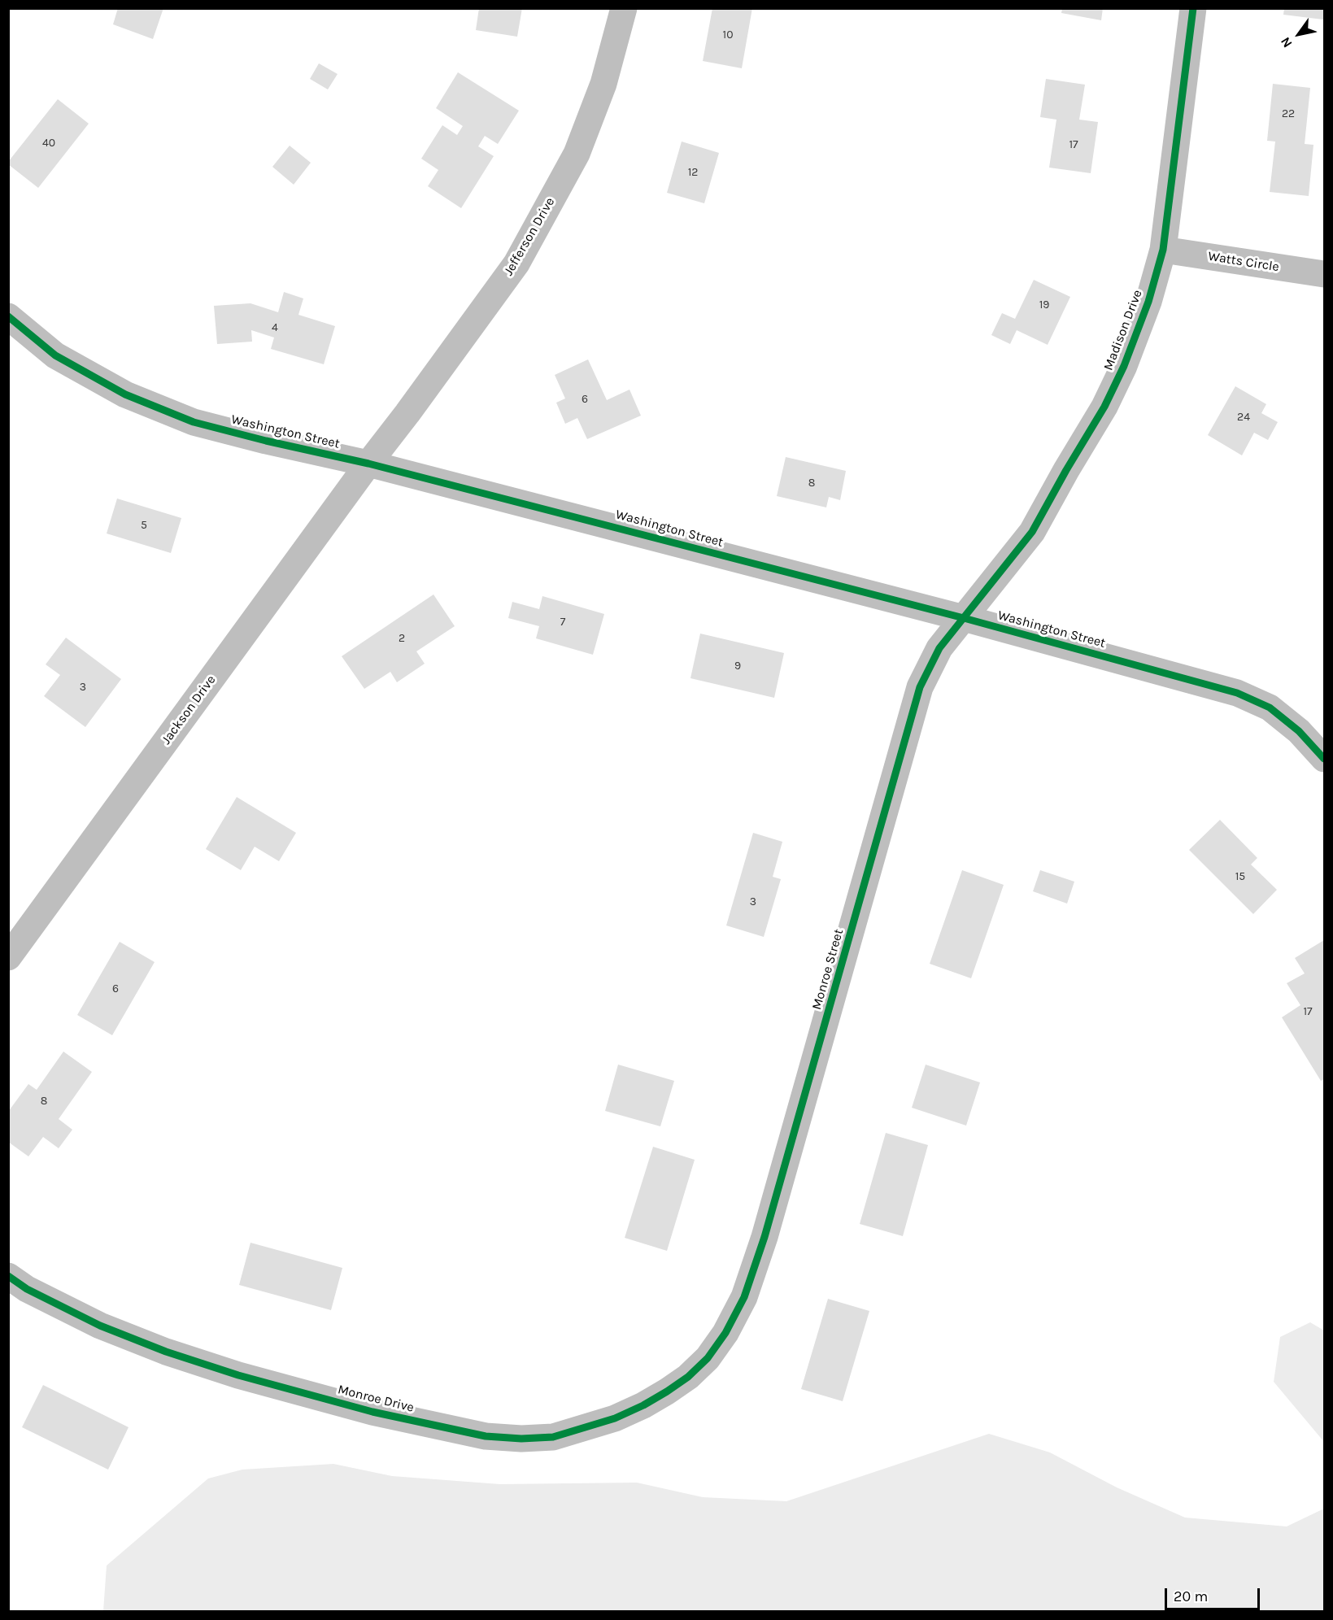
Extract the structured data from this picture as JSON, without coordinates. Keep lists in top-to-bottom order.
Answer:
{
  "streets": {
    "street": [
      "Jefferson Drive",
      "Watts Circle",
      "Madison Drive",
      "Washington Street",
      "Jackson Drive",
      "Monroe Street",
      "Monroe Drive"
    ]
  },
  "crossings": [
    ["Jefferson Drive", "Washington Street"],
    ["Jefferson Drive", "Jackson Drive"],
    ["Watts Circle", "Madison Drive"],
    ["Madison Drive", "Washington Street"],
    ["Madison Drive", "Monroe Street"],
    ["Washington Street", "Jackson Drive"],
    ["Washington Street", "Monroe Street"],
    ["Monroe Street", "Monroe Drive"]
  ],
  "house_numbers": [
    "10",
    "22",
    "40",
    "17",
    "12",
    "19",
    "4",
    "6",
    "24",
    "8",
    "5",
    "7",
    "2",
    "9",
    "3",
    "15",
    "3",
    "6",
    "17",
    "8"
  ],
  "scale_bar": "20 m",
  "north": "bottom left"
}
